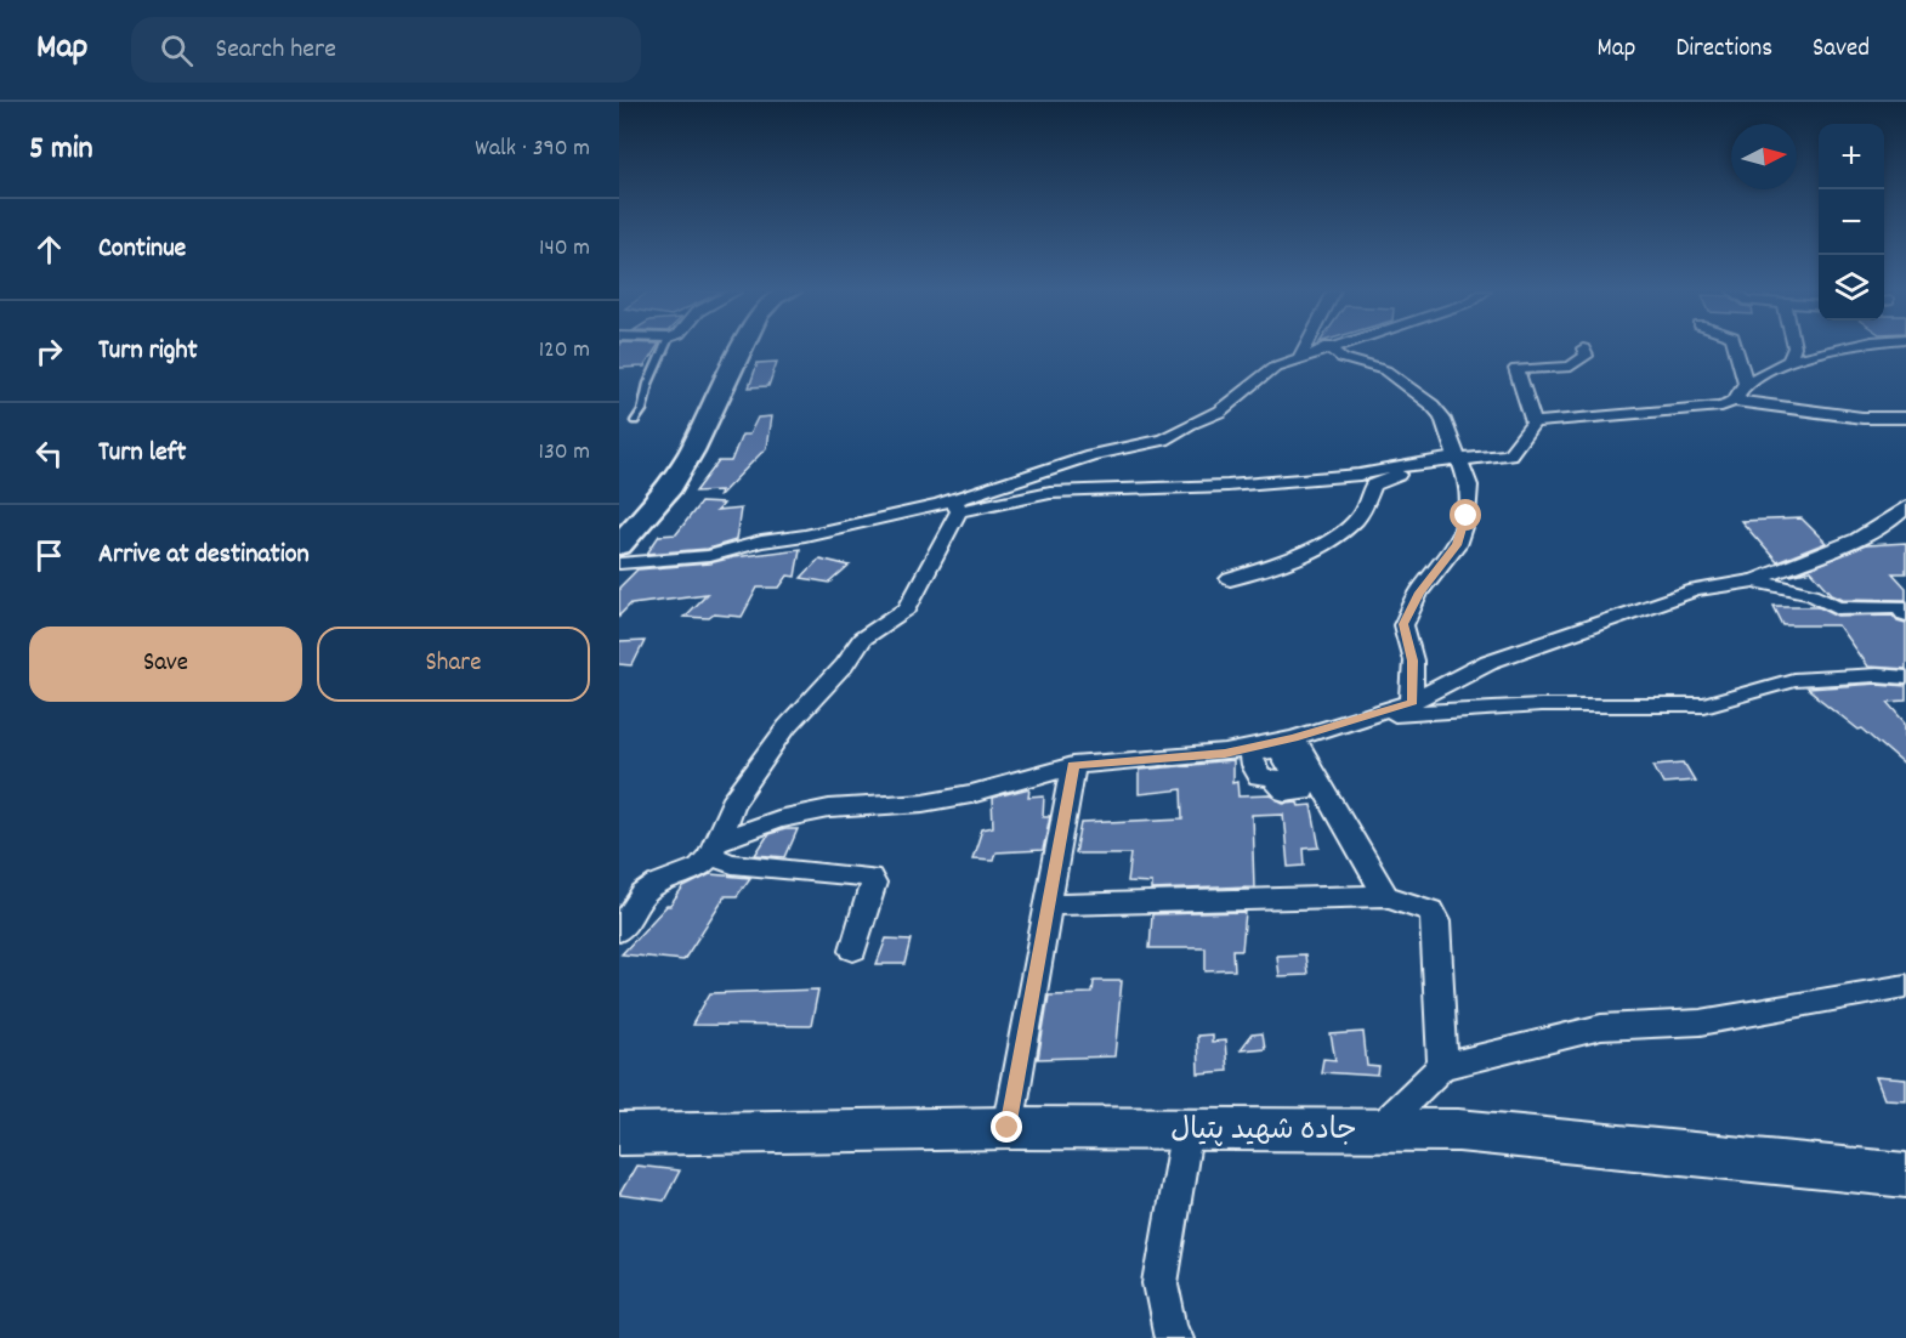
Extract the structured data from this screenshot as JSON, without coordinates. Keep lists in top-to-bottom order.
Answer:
{
  "streets": {
    "street": ["جاده شهید پتیال"]
  },
  "north": "right",
  "page": {
    "header": "Map",
    "search": "Search here",
    "nav": ["Map", "Directions", "Saved"],
    "heading": ["5 min", "Walk · 390 m"],
    "map_buttons": ["+", "−"],
    "list": [
      ["Continue", "140 m"],
      ["Turn right", "120 m"],
      ["Turn left", "130 m"],
      "Arrive at destination"
    ],
    "buttons": ["Save", "Share"]
  }
}
